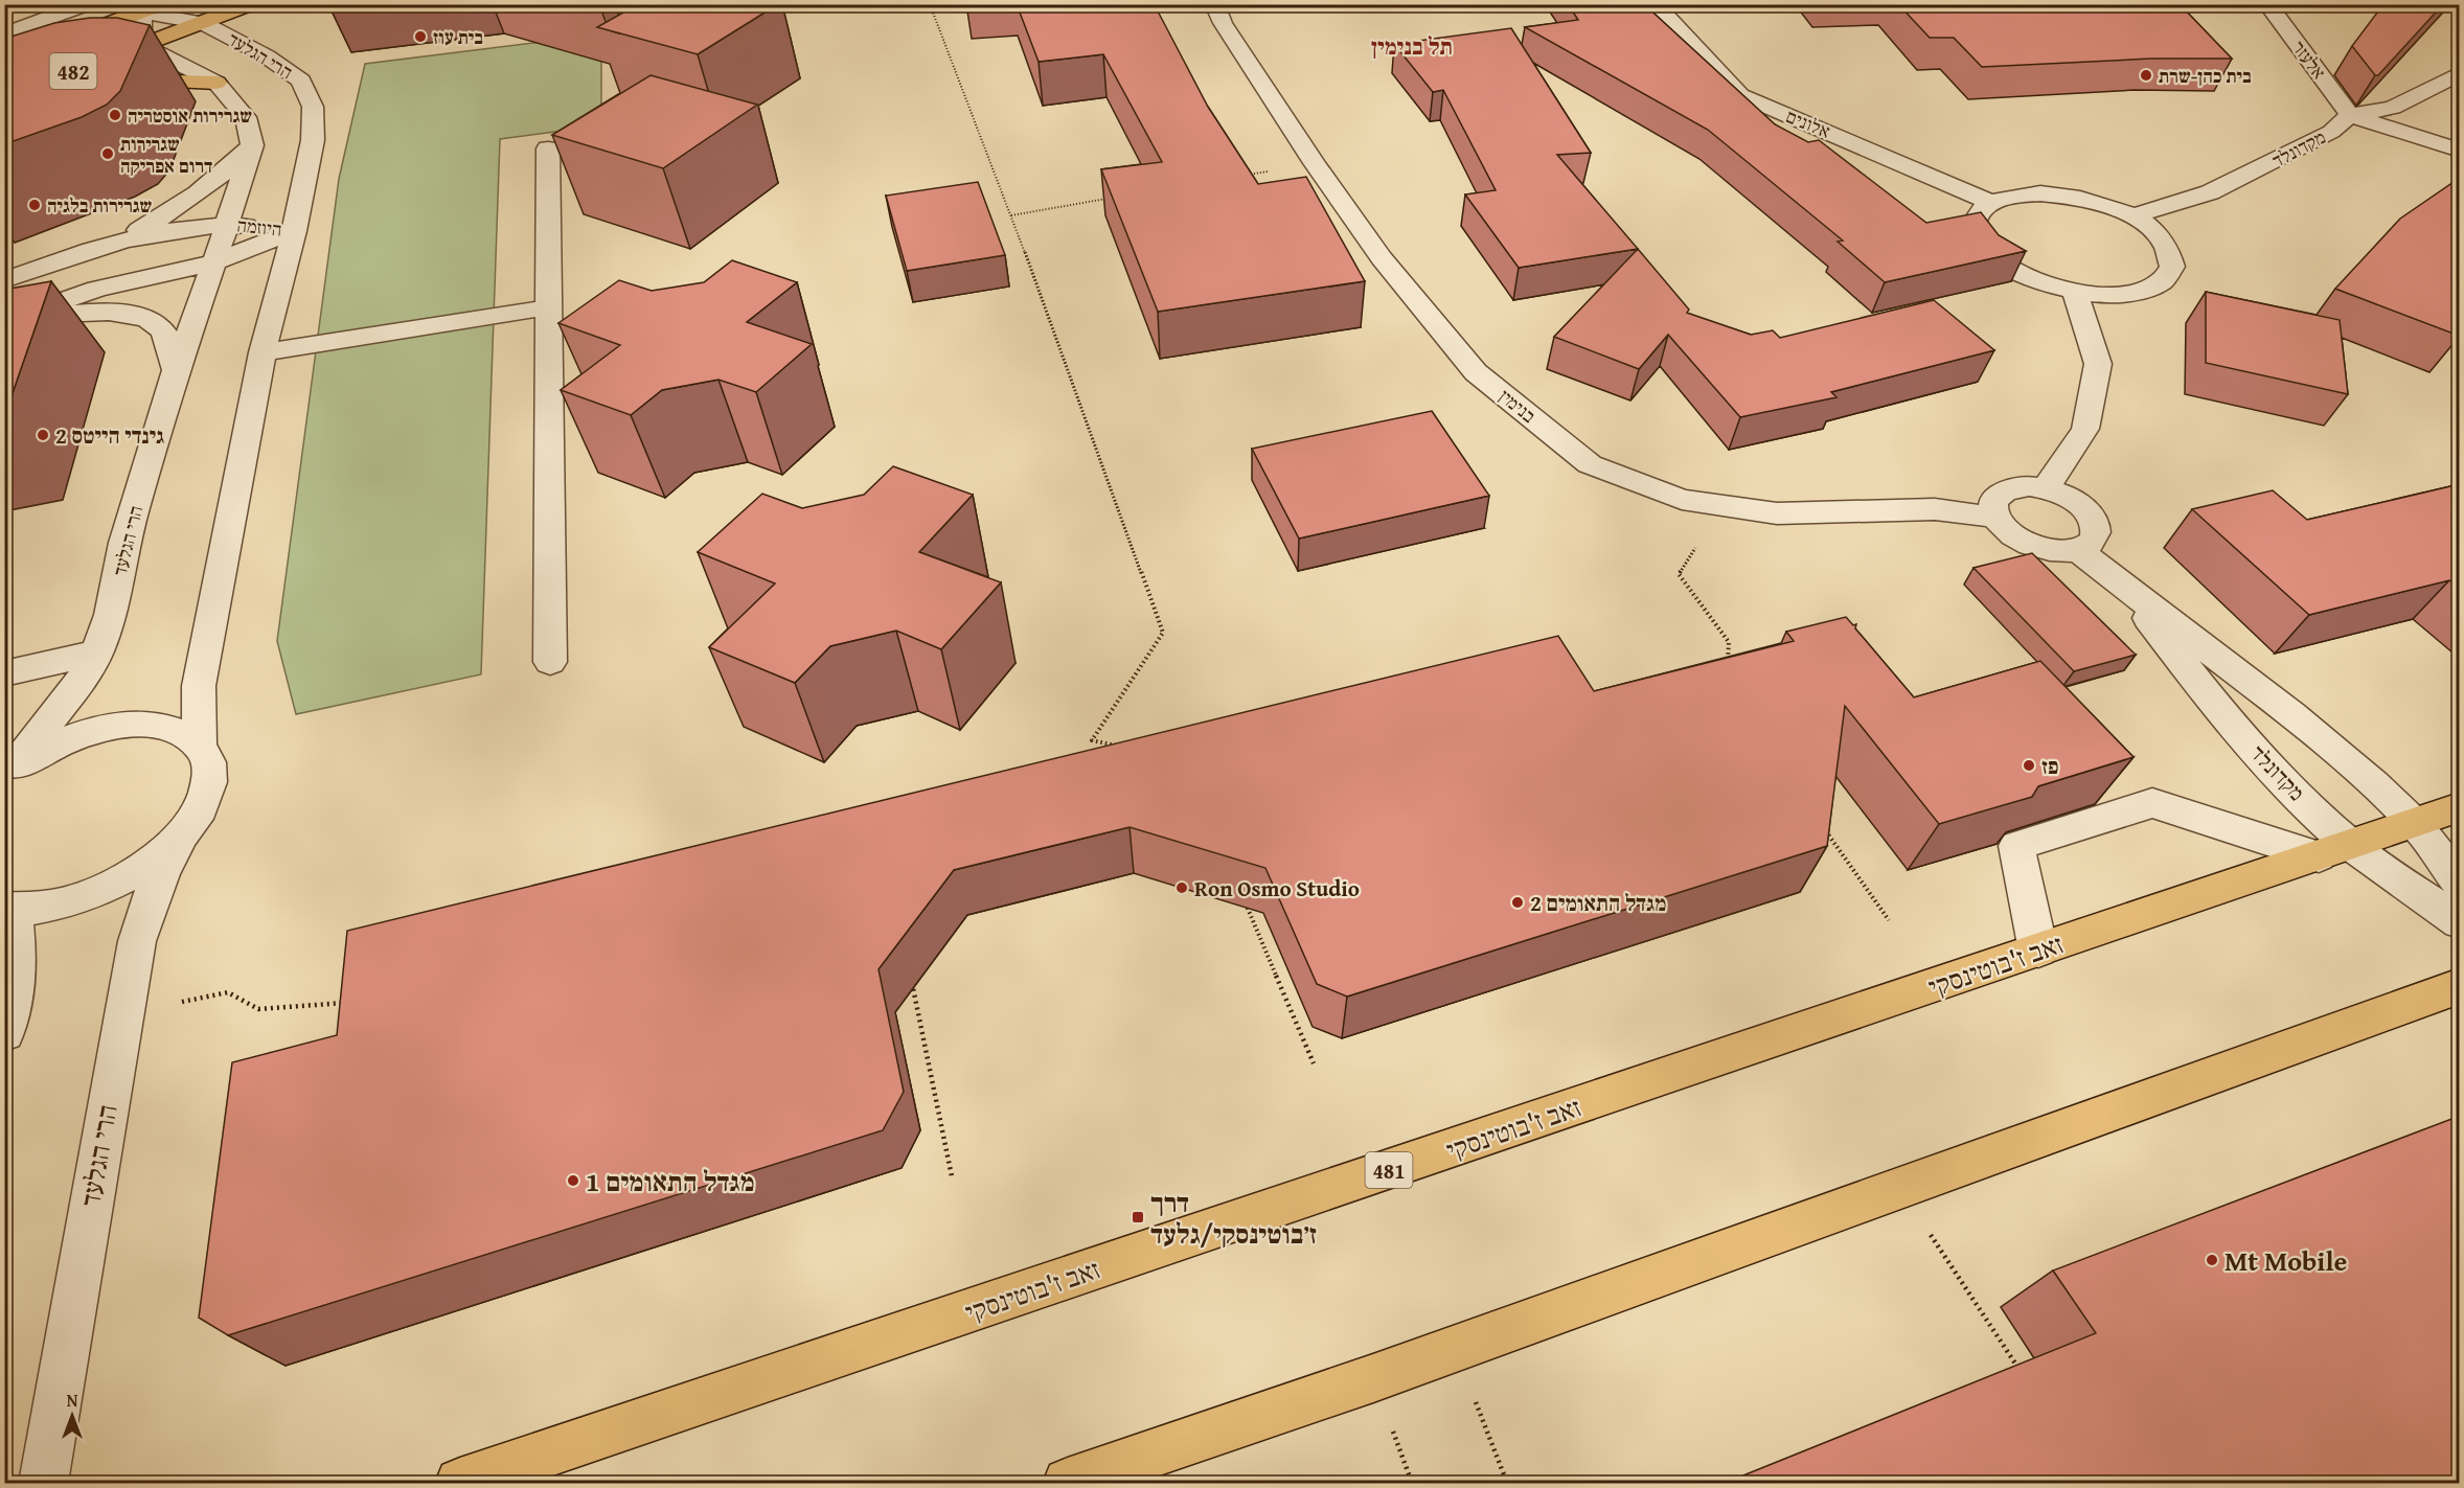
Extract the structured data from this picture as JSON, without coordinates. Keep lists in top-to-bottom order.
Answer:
{
  "streets": {
    "main road": ["482", "זאב ז'בוטינסקי", "481"],
    "street": [
      "הרי הגלעד",
      "אלעזר",
      "אלונים",
      "מקדונלד",
      "היוזמה",
      "בנימין"
    ]
  },
  "crossings": [
    ["הרי הגלעד", "482"],
    ["הרי הגלעד", "היוזמה"],
    ["אלעזר", "מקדונלד"],
    ["מקדונלד", "זאב ז'בוטינסקי"]
  ],
  "districts": ["תל בנימין"],
  "places": {
    "other": [
      "בית עוז",
      "בית כהן-שרת",
      "שגרירות אוסטריה",
      "שגרירות דרום אפריקה",
      "שגרירות בלגיה",
      "גינדי הייטס 2",
      "פז",
      "Ron Osmo Studio",
      "מגדל התאומים 2",
      "מגדל התאומים 1",
      "Mt Mobile"
    ],
    "transit": ["דרך ז׳בוטינסקי/גלעד"]
  },
  "north": "top"
}
